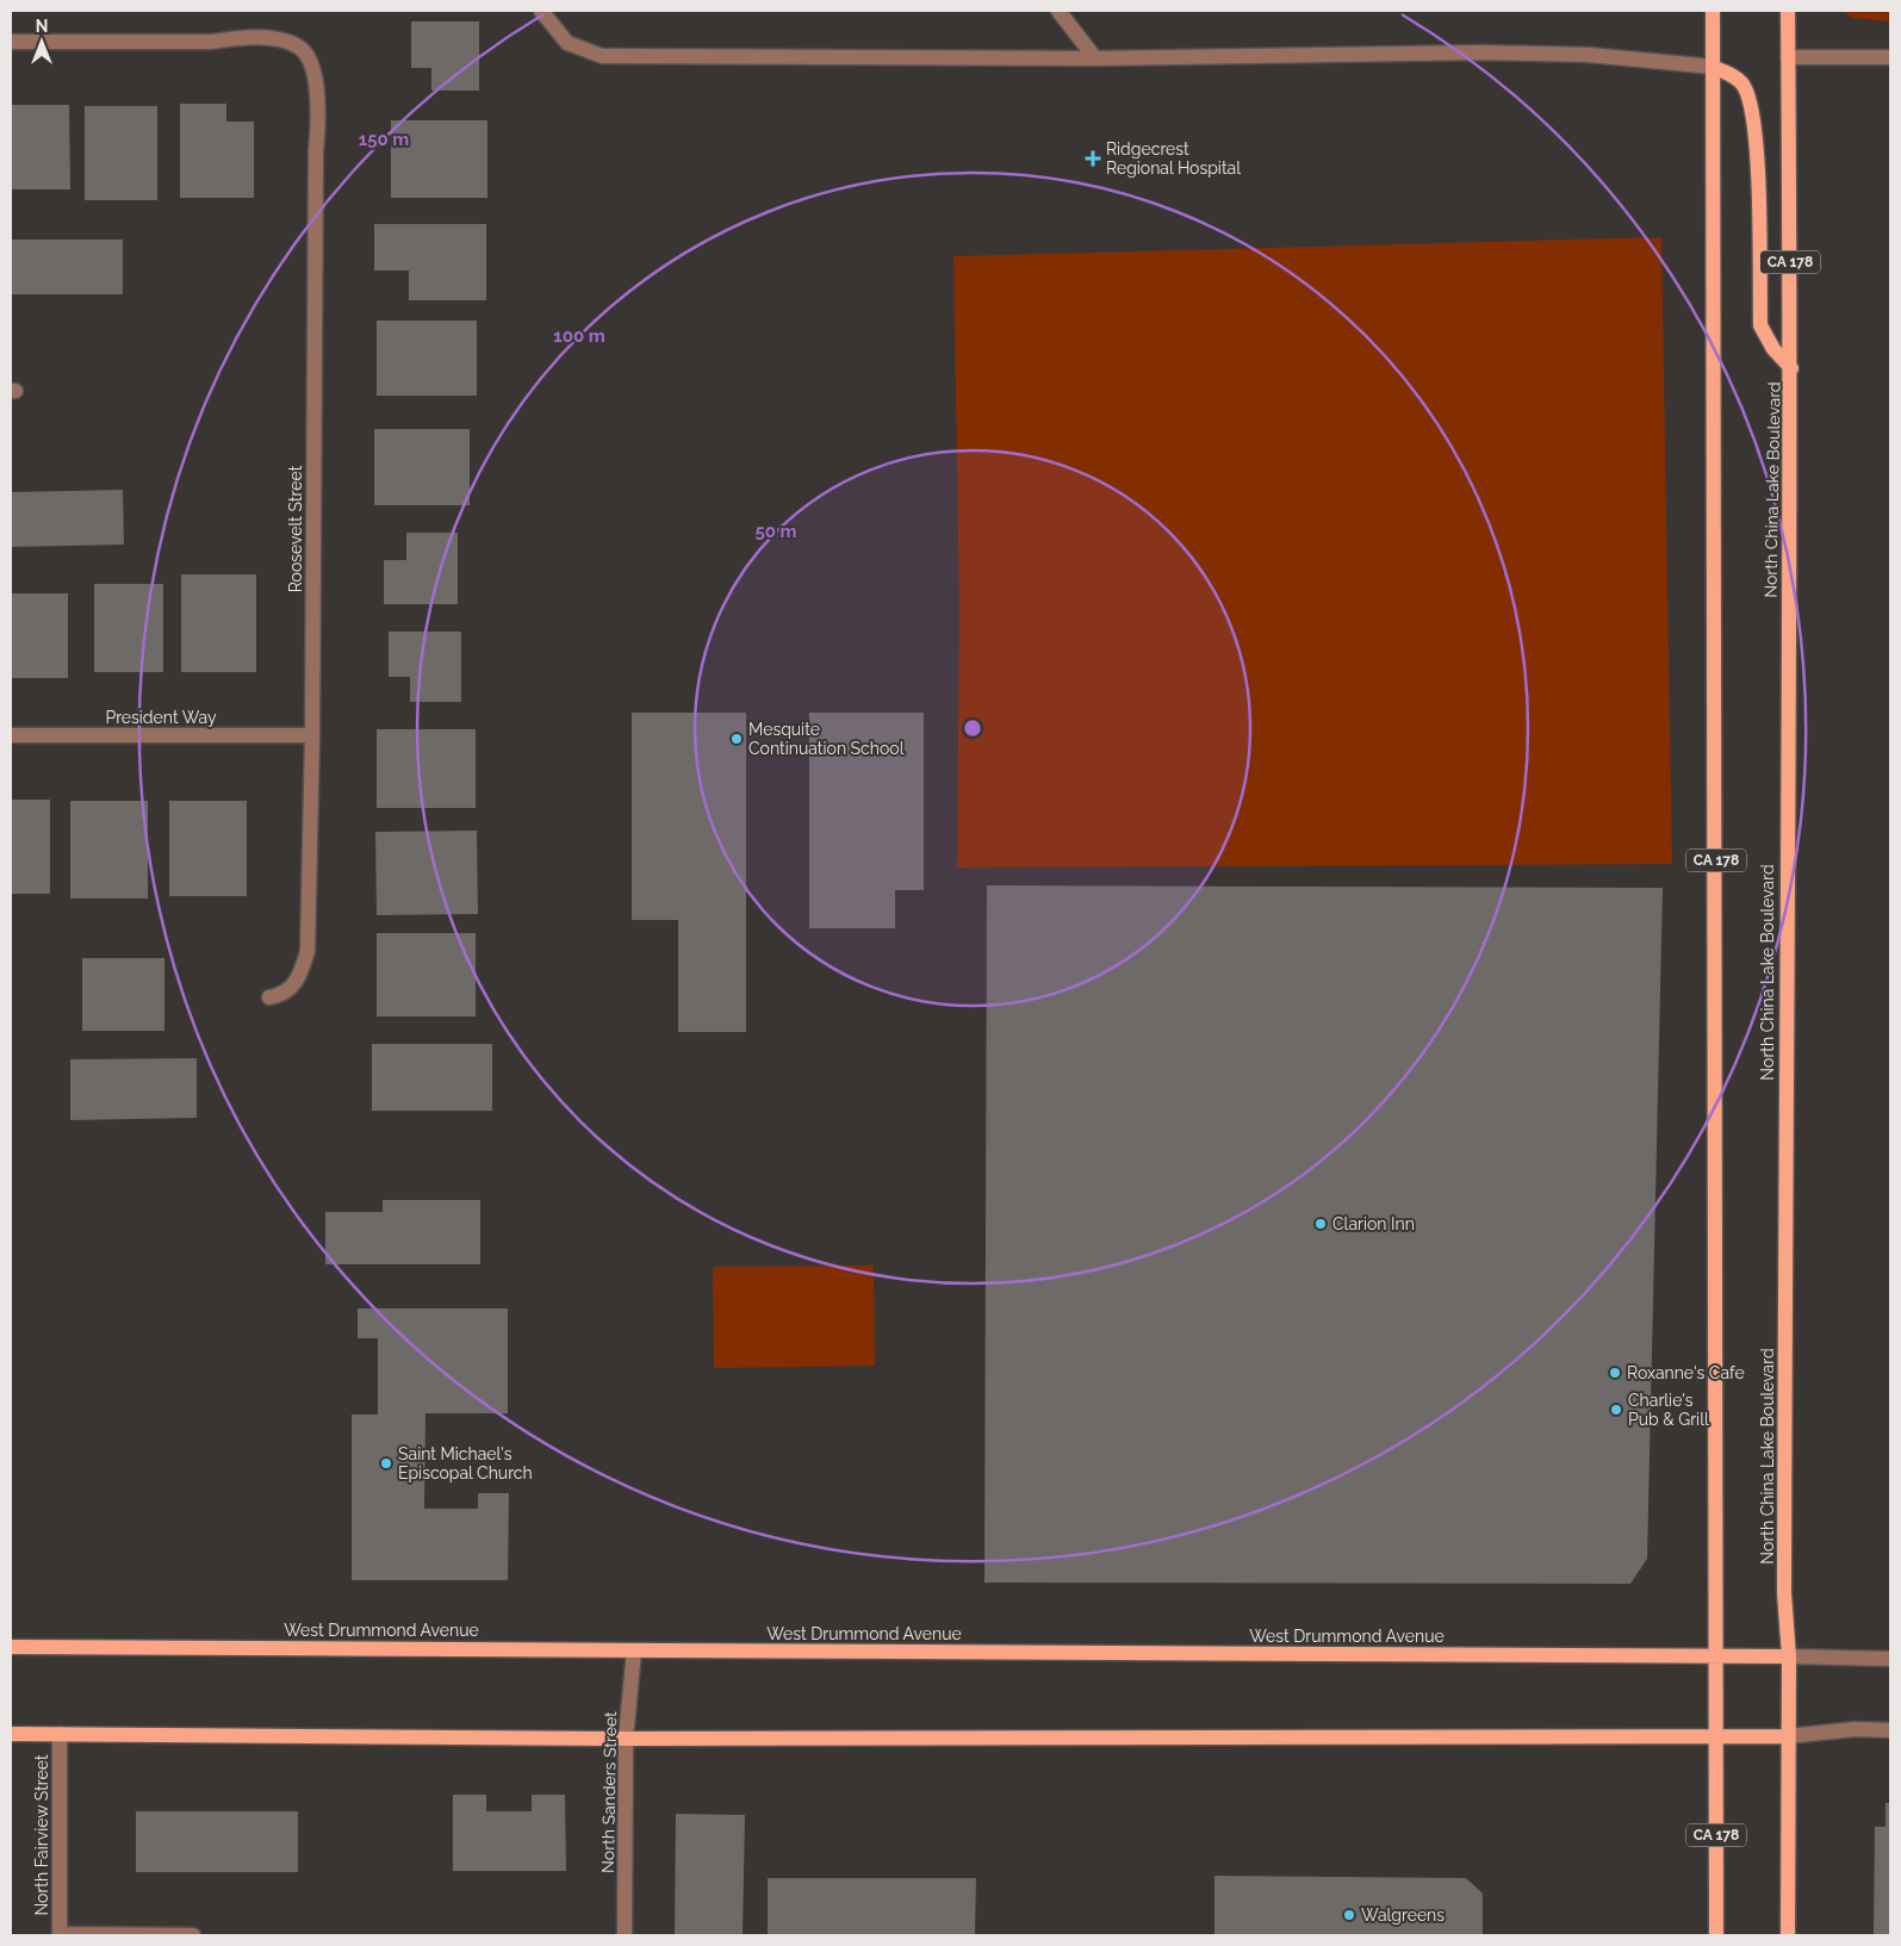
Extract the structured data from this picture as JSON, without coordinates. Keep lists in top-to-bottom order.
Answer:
{
  "streets": {
    "main road": ["CA 178", "North China Lake Boulevard", "West Drummond Avenue"],
    "street": [
      "Roosevelt Street",
      "President Way",
      "North Sanders Street",
      "North Fairview Street"
    ]
  },
  "crossings": [
    ["CA 178", "West Drummond Avenue"],
    ["North China Lake Boulevard", "West Drummond Avenue"],
    ["Roosevelt Street", "President Way"],
    ["West Drummond Avenue", "North Sanders Street"]
  ],
  "places": {
    "health": ["Ridgecrest Regional Hospital"],
    "other": [
      "Mesquite Continuation School",
      "Clarion Inn",
      "Roxanne's Cafe",
      "Charlie's Pub & Grill",
      "Saint Michael's Episcopal Church",
      "Walgreens"
    ]
  },
  "north": "top",
  "rings": ["150 m", "100 m", "50 m"]
}
